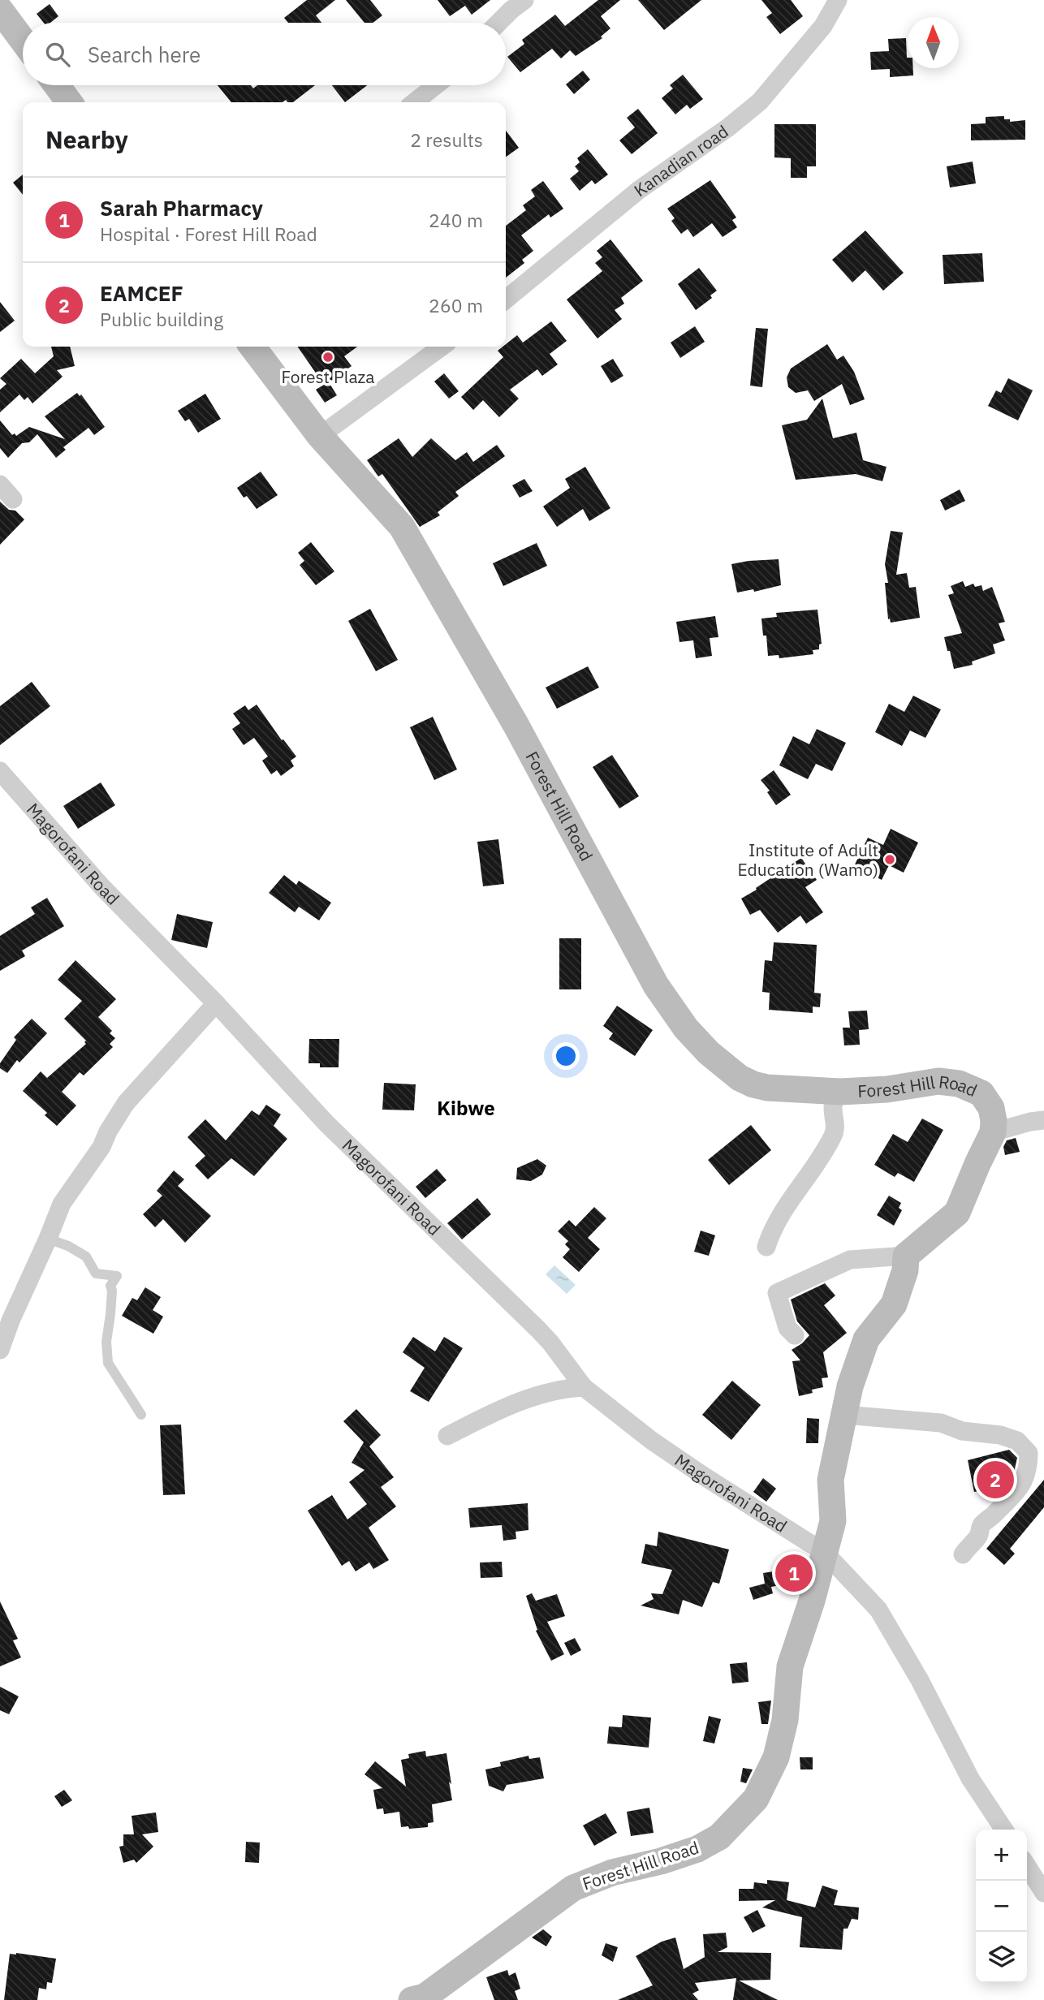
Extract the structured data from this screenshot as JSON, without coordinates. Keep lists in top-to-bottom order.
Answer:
{
  "streets": {
    "street": ["Kanadian road", "Forest Hill Road", "Magorofani Road"]
  },
  "crossings": [
    ["Forest Hill Road", "Magorofani Road"]
  ],
  "districts": ["Kibwe"],
  "places": ["Forest Plaza", "Institute of Adult Education (Wamo)"],
  "north": "top",
  "page": {
    "search": "Search here",
    "heading": ["Nearby", "2 results"],
    "list": [
      {
        "mark": "1",
        "name": "Sarah Pharmacy",
        "note": "Hospital · Forest Hill Road",
        "value": "240 m"
      },
      {
        "mark": "2",
        "name": "EAMCEF",
        "note": "Public building",
        "value": "260 m"
      }
    ],
    "pins": ["2", "1"],
    "map_buttons": ["+", "−"]
  }
}
